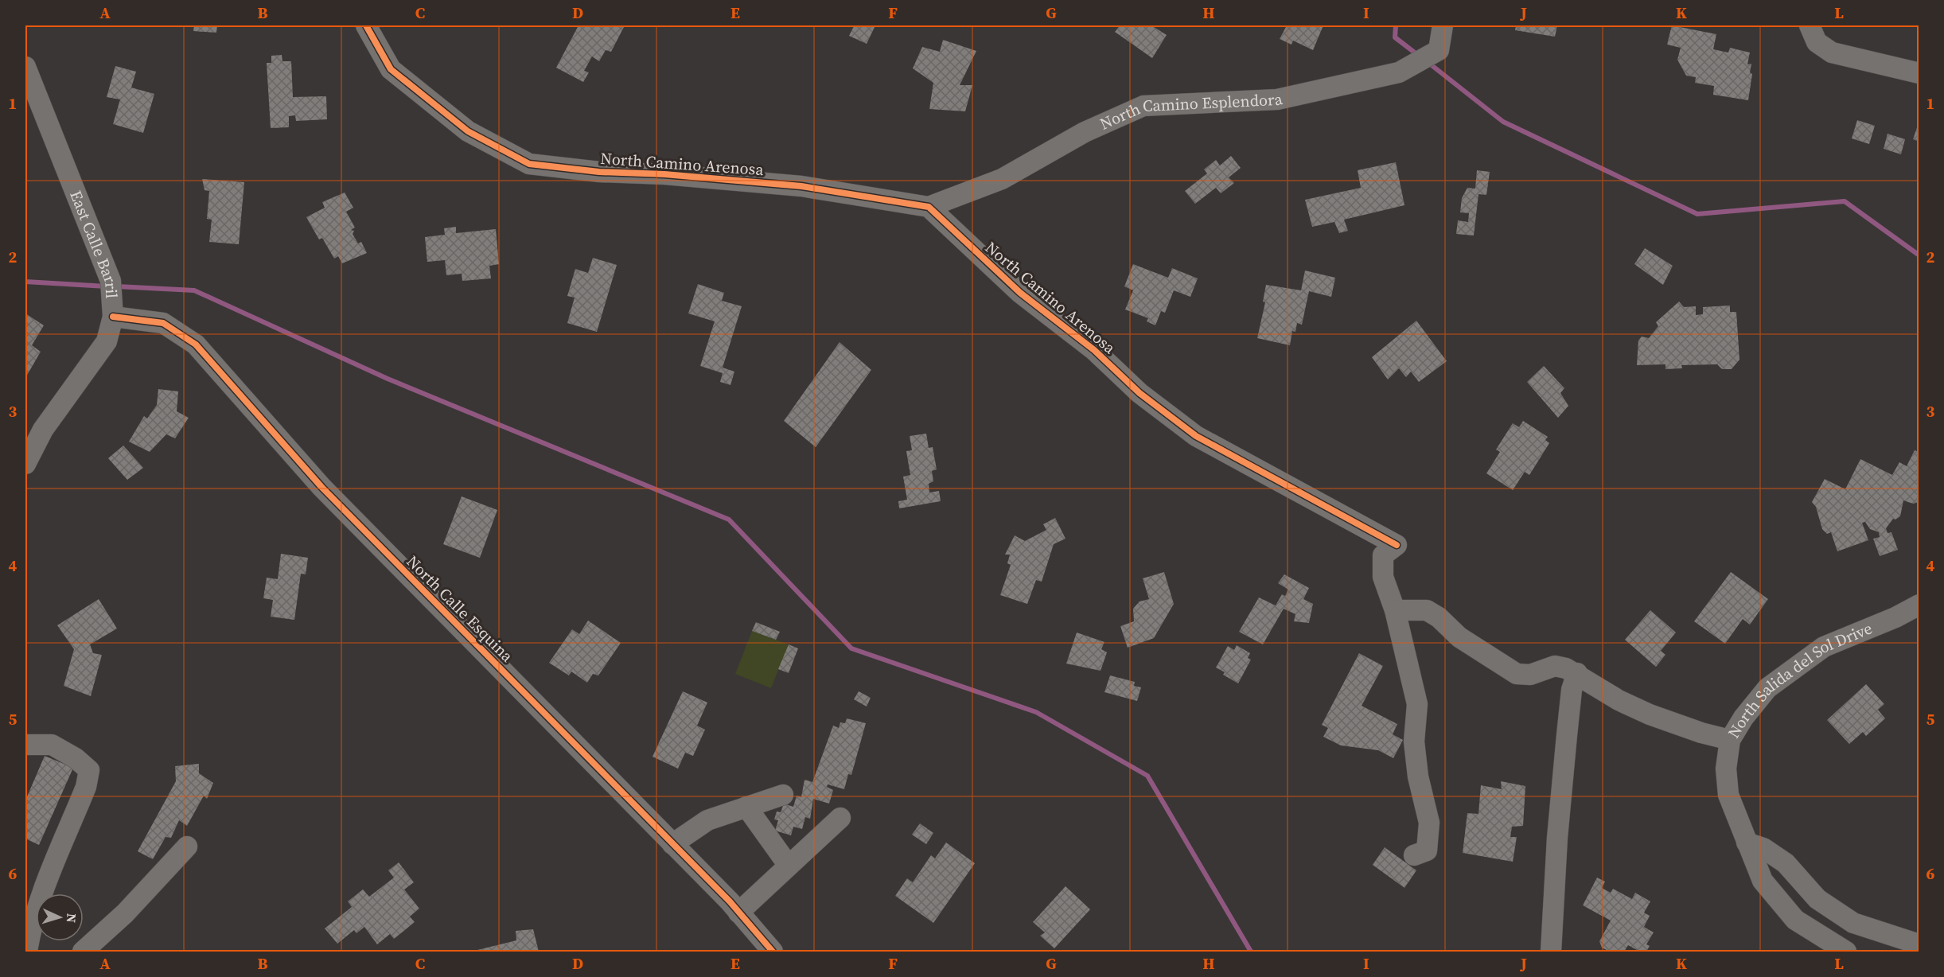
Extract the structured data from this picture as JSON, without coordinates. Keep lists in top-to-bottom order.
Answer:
{
  "streets": {
    "street": [
      "North Camino Esplendora",
      "North Camino Arenosa",
      "East Calle Barril",
      "North Calle Esquina",
      "North Salida del Sol Drive"
    ]
  },
  "crossings": [
    ["North Camino Esplendora", "North Camino Arenosa"],
    ["East Calle Barril", "North Calle Esquina"]
  ],
  "north": "right",
  "grid": {
    "columns": [
      "A",
      "B",
      "C",
      "D",
      "E",
      "F",
      "G",
      "H",
      "I",
      "J",
      "K",
      "L"
    ],
    "rows": [
      "1",
      "2",
      "3",
      "4",
      "5",
      "6"
    ]
  }
}
